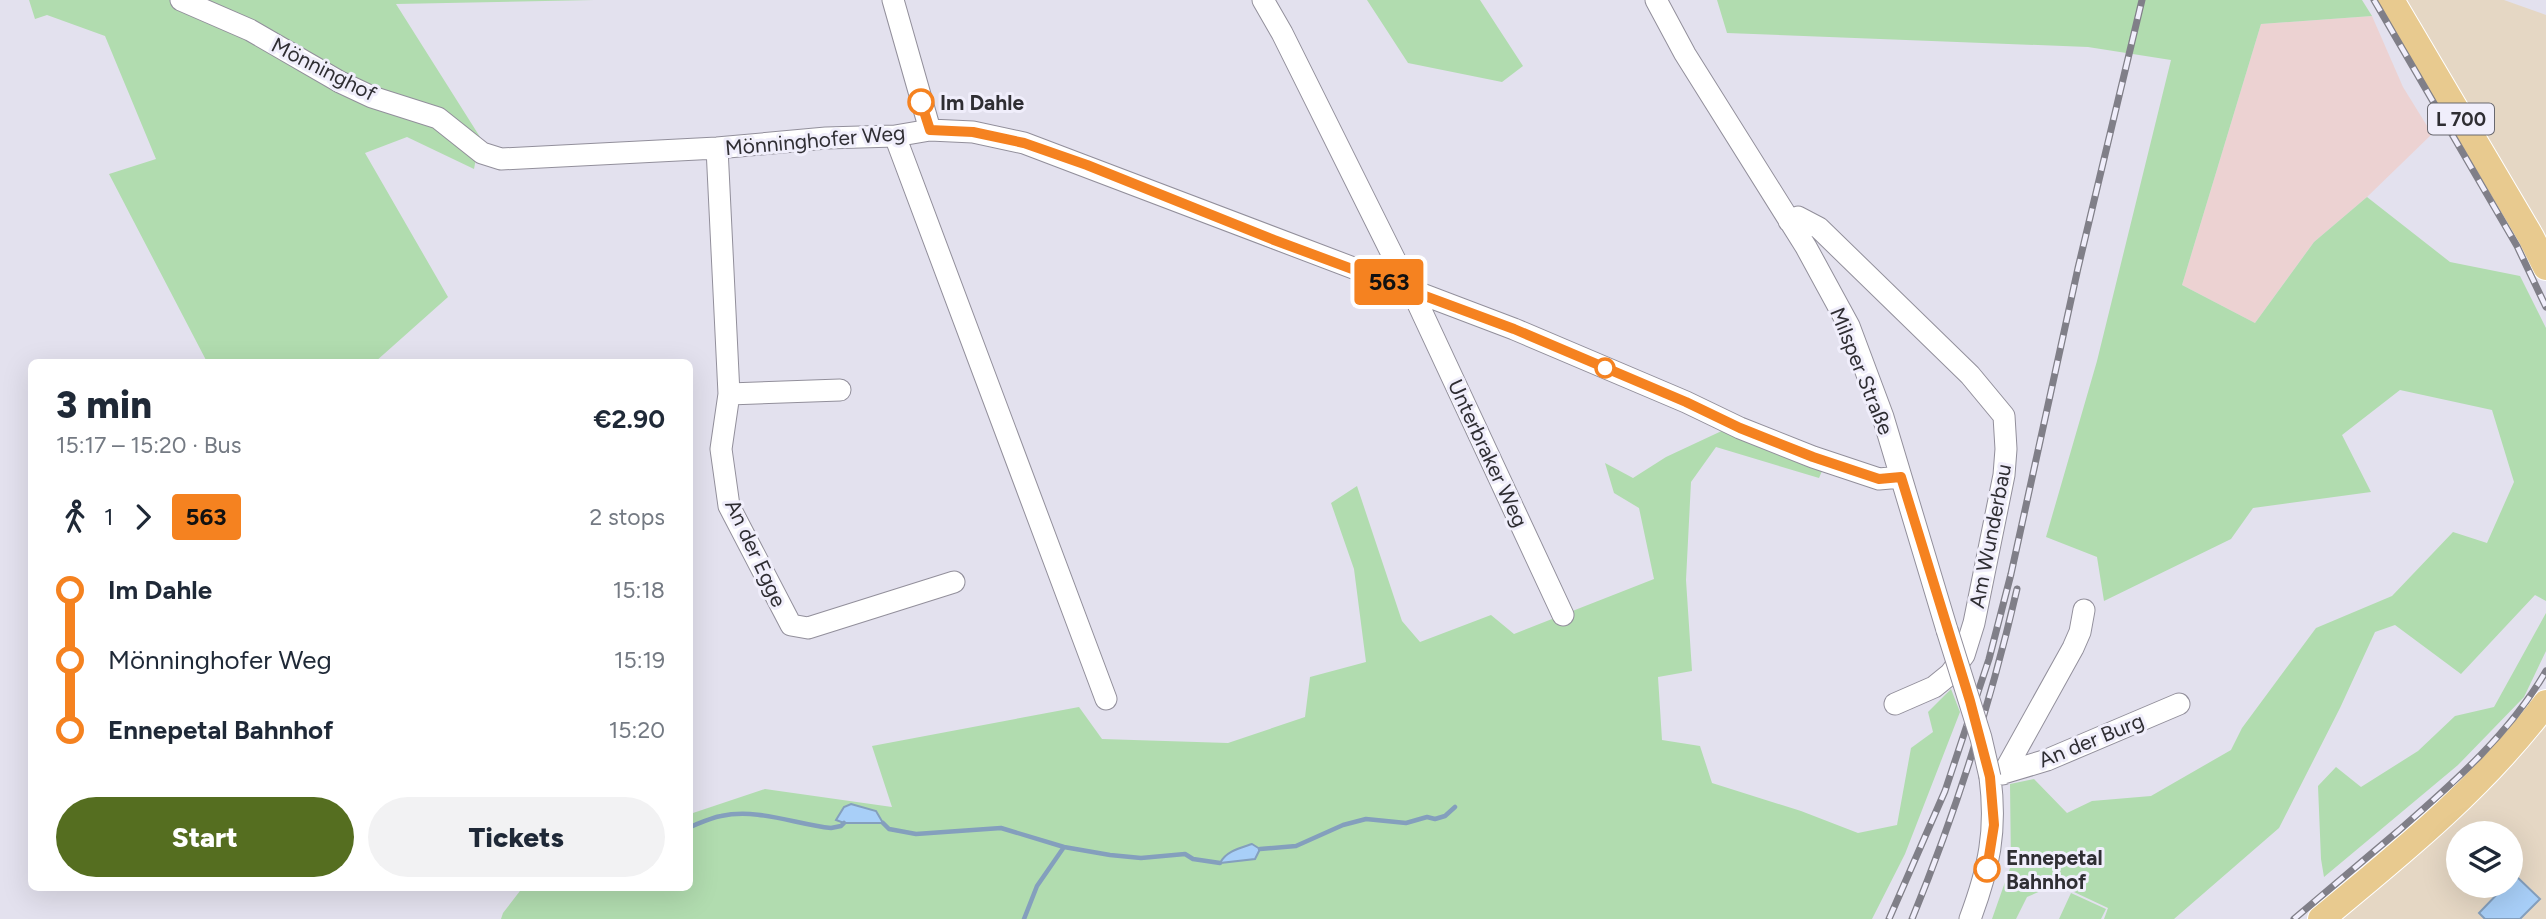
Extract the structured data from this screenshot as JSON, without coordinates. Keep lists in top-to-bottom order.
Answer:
{
  "streets": {
    "main road": ["L 700"],
    "street": [
      "Mönninghof",
      "Mönninghofer Weg",
      "Milsper Straße",
      "Unterbraker Weg",
      "Am Wunderbau",
      "An der Egge",
      "An der Burg"
    ]
  },
  "crossings": [
    ["Mönninghof", "Mönninghofer Weg"],
    ["Mönninghofer Weg", "Milsper Straße"],
    ["Mönninghofer Weg", "Unterbraker Weg"],
    ["Mönninghofer Weg", "An der Egge"],
    ["Milsper Straße", "Am Wunderbau"],
    ["Milsper Straße", "An der Burg"]
  ],
  "places": ["Im Dahle", "Ennepetal Bahnhof"],
  "lines": ["bus line 563"],
  "page": {
    "on_map": "563",
    "heading": ["3 min", "15:17 – 15:20 · Bus", "€2.90"],
    "legs": ["1", "563", "2 stops"],
    "list": [
      {
        "name": "Im Dahle",
        "value": "15:18"
      },
      {
        "name": "Mönninghofer Weg",
        "value": "15:19"
      },
      {
        "name": "Ennepetal Bahnhof",
        "value": "15:20"
      }
    ],
    "buttons": ["Start", "Tickets"]
  }
}
